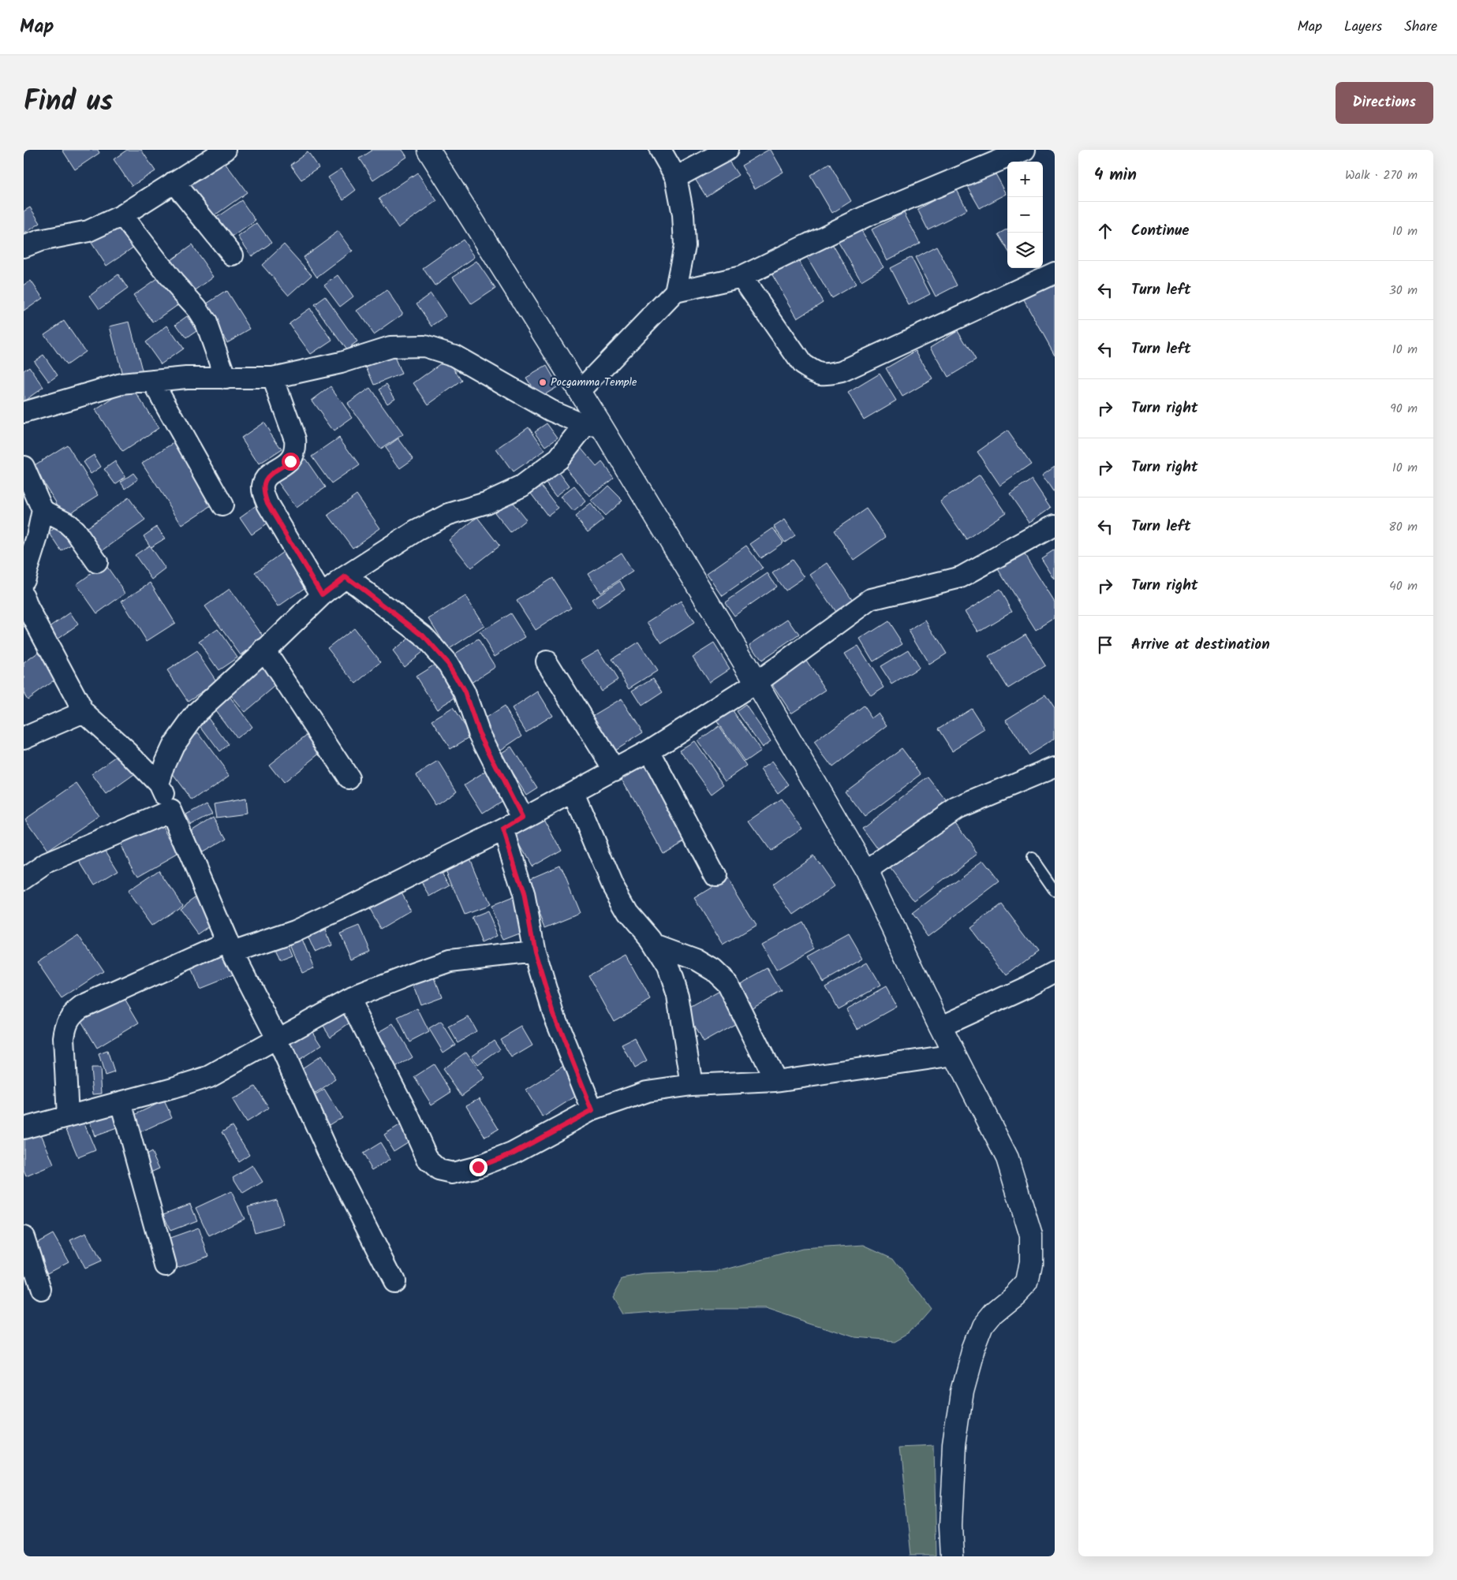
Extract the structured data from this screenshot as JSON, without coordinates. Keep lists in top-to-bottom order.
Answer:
{
  "places": ["Pocgamma Temple"],
  "page": {
    "header": "Map",
    "nav": ["Map", "Layers", "Share"],
    "title": "Find us",
    "buttons": "Directions",
    "heading": ["4 min", "Walk · 270 m"],
    "map_buttons": ["+", "−"],
    "list": [
      ["Continue", "10 m"],
      ["Turn left", "30 m"],
      ["Turn left", "10 m"],
      ["Turn right", "90 m"],
      ["Turn right", "10 m"],
      ["Turn left", "80 m"],
      ["Turn right", "40 m"],
      "Arrive at destination"
    ]
  }
}
